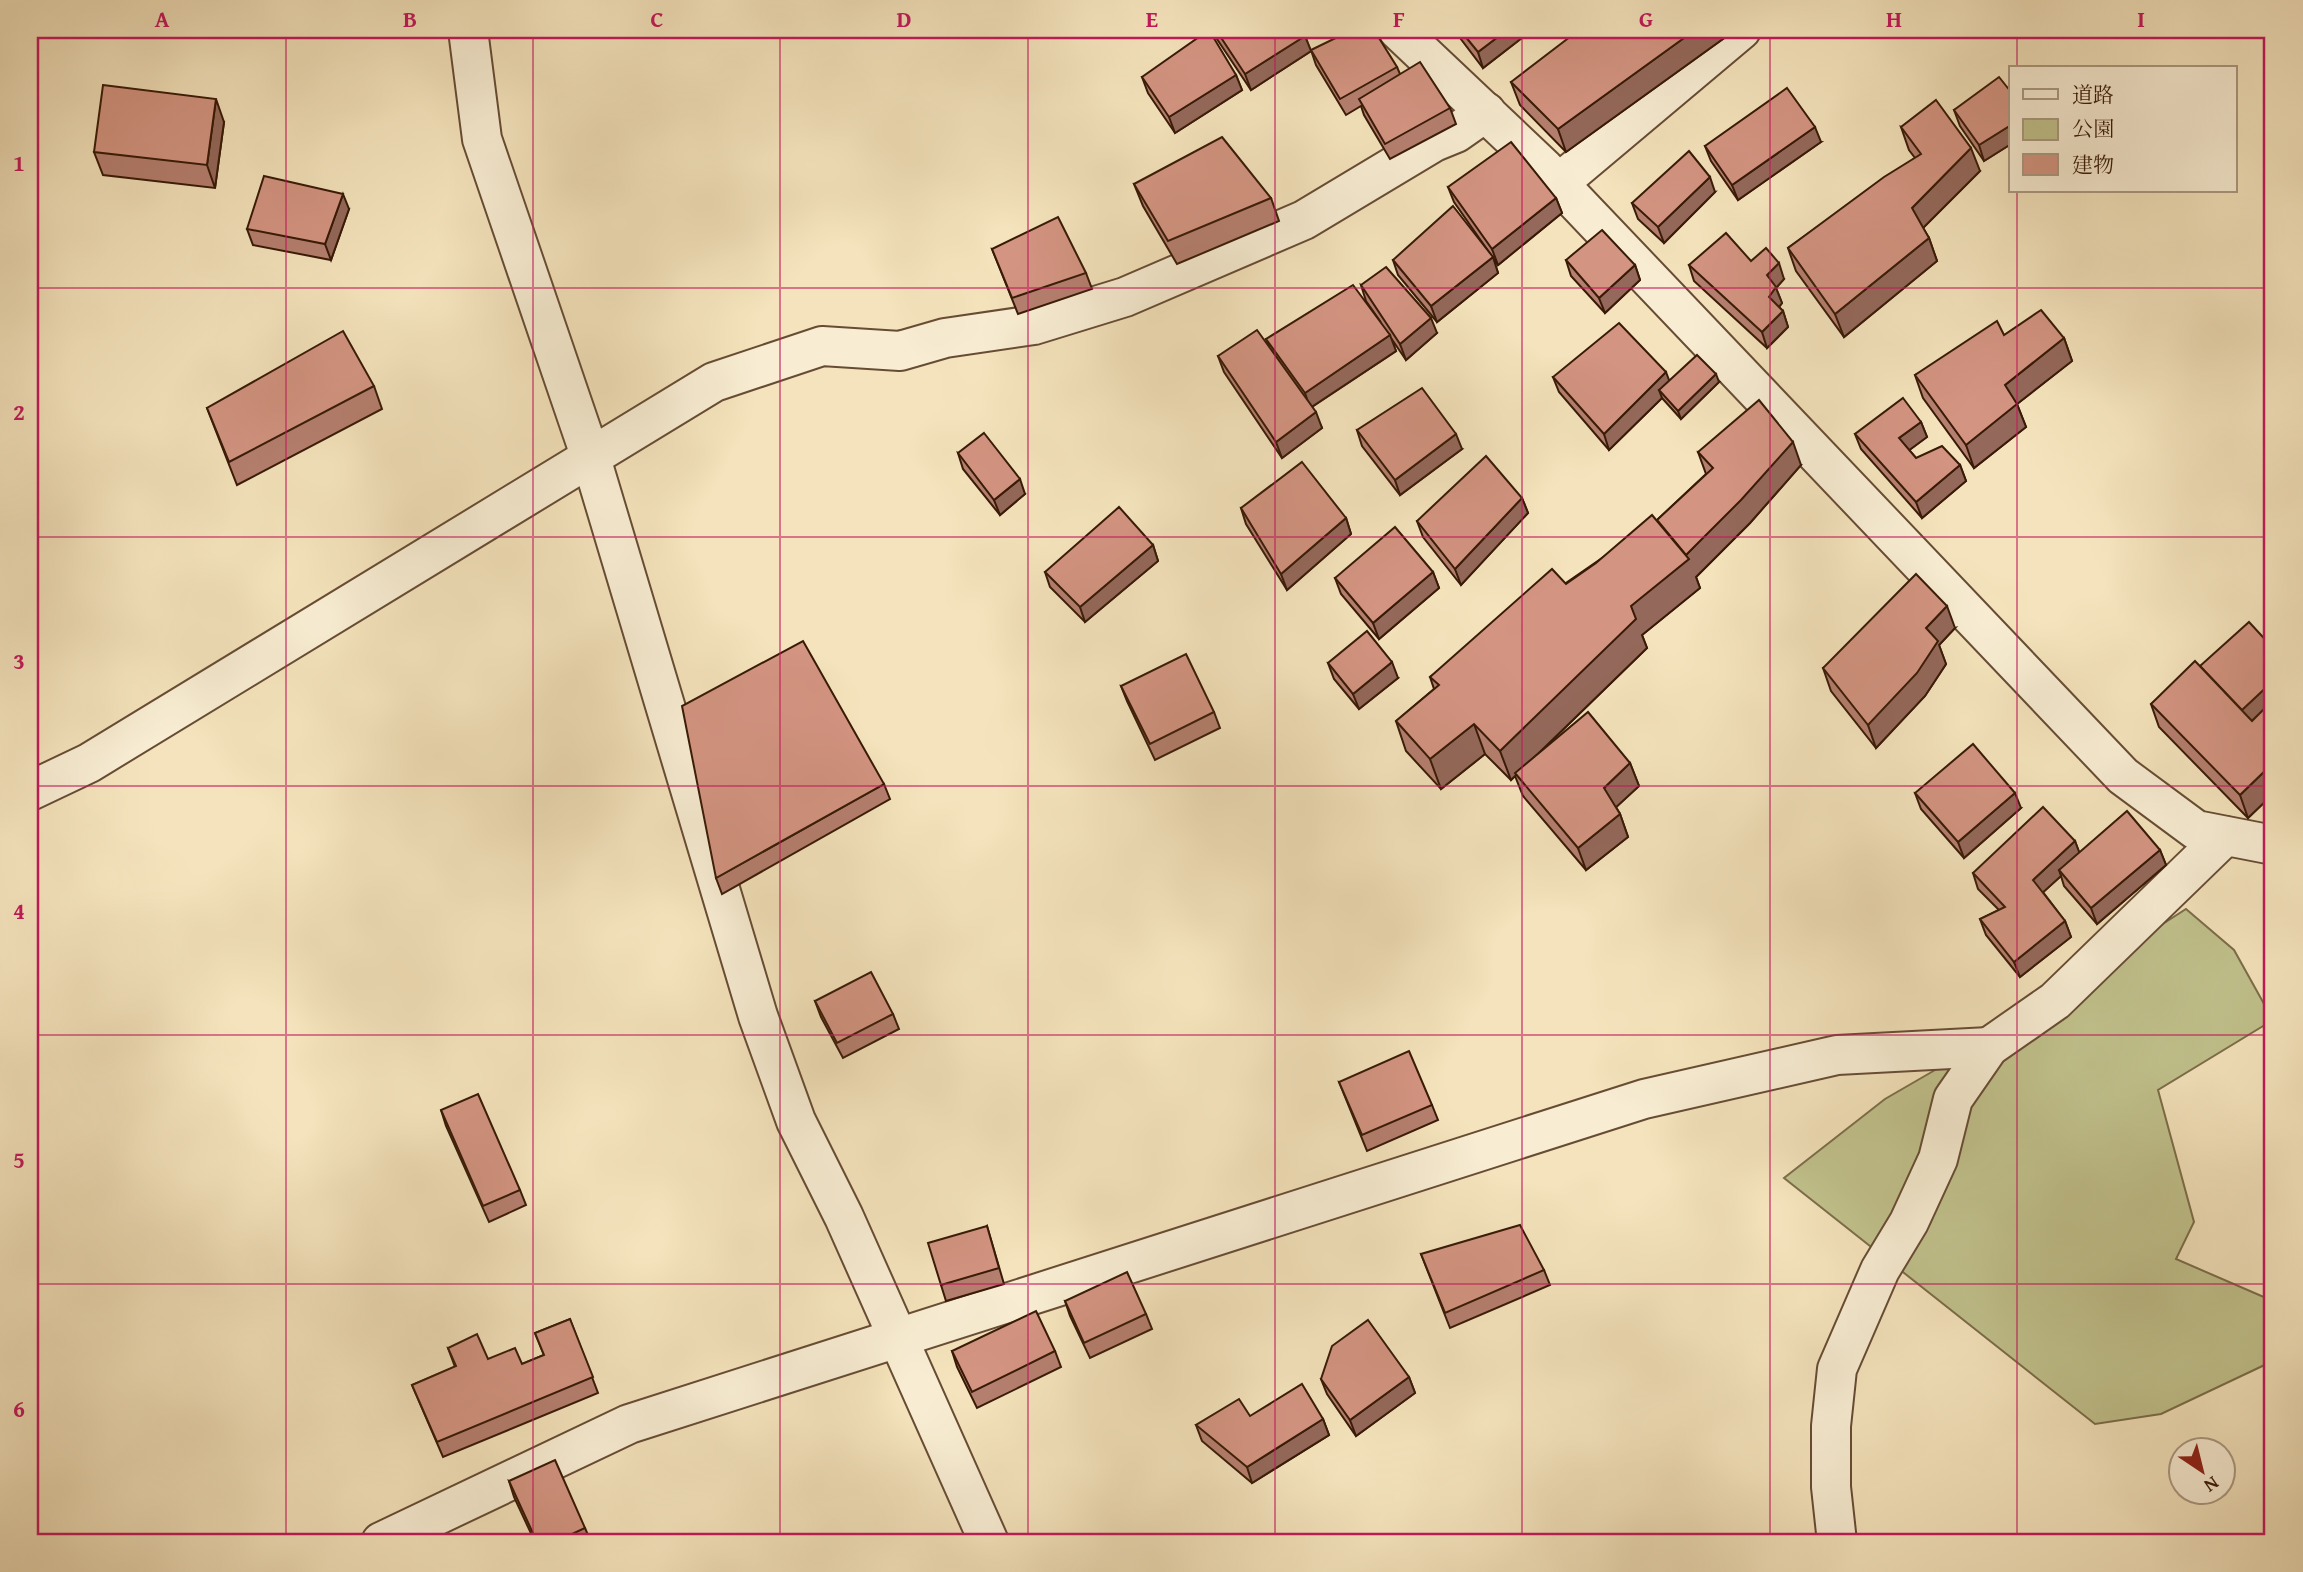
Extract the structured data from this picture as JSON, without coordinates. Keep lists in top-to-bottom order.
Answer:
{
  "legend": ["道路", "公園", "建物"],
  "north": "bottom right",
  "grid": {
    "columns": [
      "A",
      "B",
      "C",
      "D",
      "E",
      "F",
      "G",
      "H",
      "I"
    ],
    "rows": [
      "1",
      "2",
      "3",
      "4",
      "5",
      "6"
    ]
  }
}
